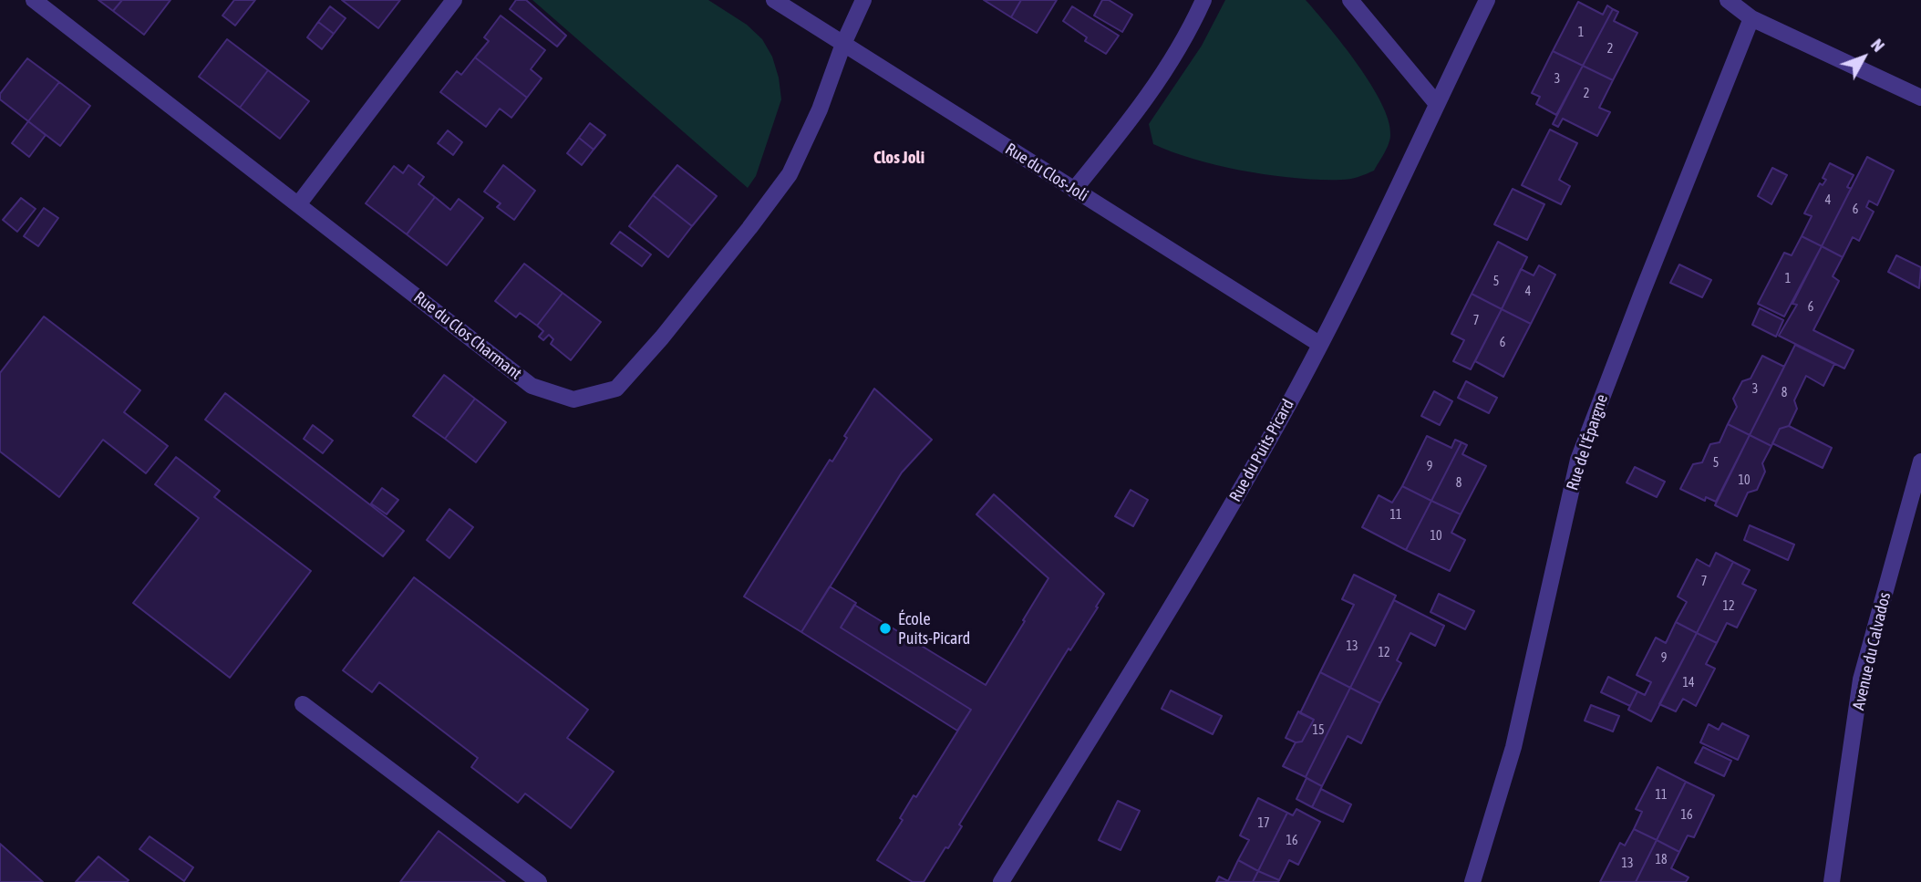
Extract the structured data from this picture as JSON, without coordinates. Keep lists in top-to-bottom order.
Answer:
{
  "streets": {
    "street": [
      "Rue du Clos-Joli",
      "Rue du Clos Charmant",
      "Rue de l'Épargne",
      "Rue du Puits Picard",
      "Avenue du Calvados"
    ]
  },
  "crossings": [
    ["Rue du Clos-Joli", "Rue du Clos Charmant"],
    ["Rue du Clos-Joli", "Rue du Puits Picard"]
  ],
  "districts": ["Clos Joli"],
  "places": ["École Puits-Picard"],
  "house_numbers": [
    "1",
    "2",
    "3",
    "2",
    "4",
    "6",
    "1",
    "5",
    "4",
    "6",
    "7",
    "6",
    "3",
    "8",
    "5",
    "9",
    "10",
    "8",
    "11",
    "10",
    "7",
    "12",
    "13",
    "12",
    "9",
    "14",
    "15",
    "11",
    "16",
    "17",
    "16",
    "18",
    "13"
  ],
  "north": "top right"
}
